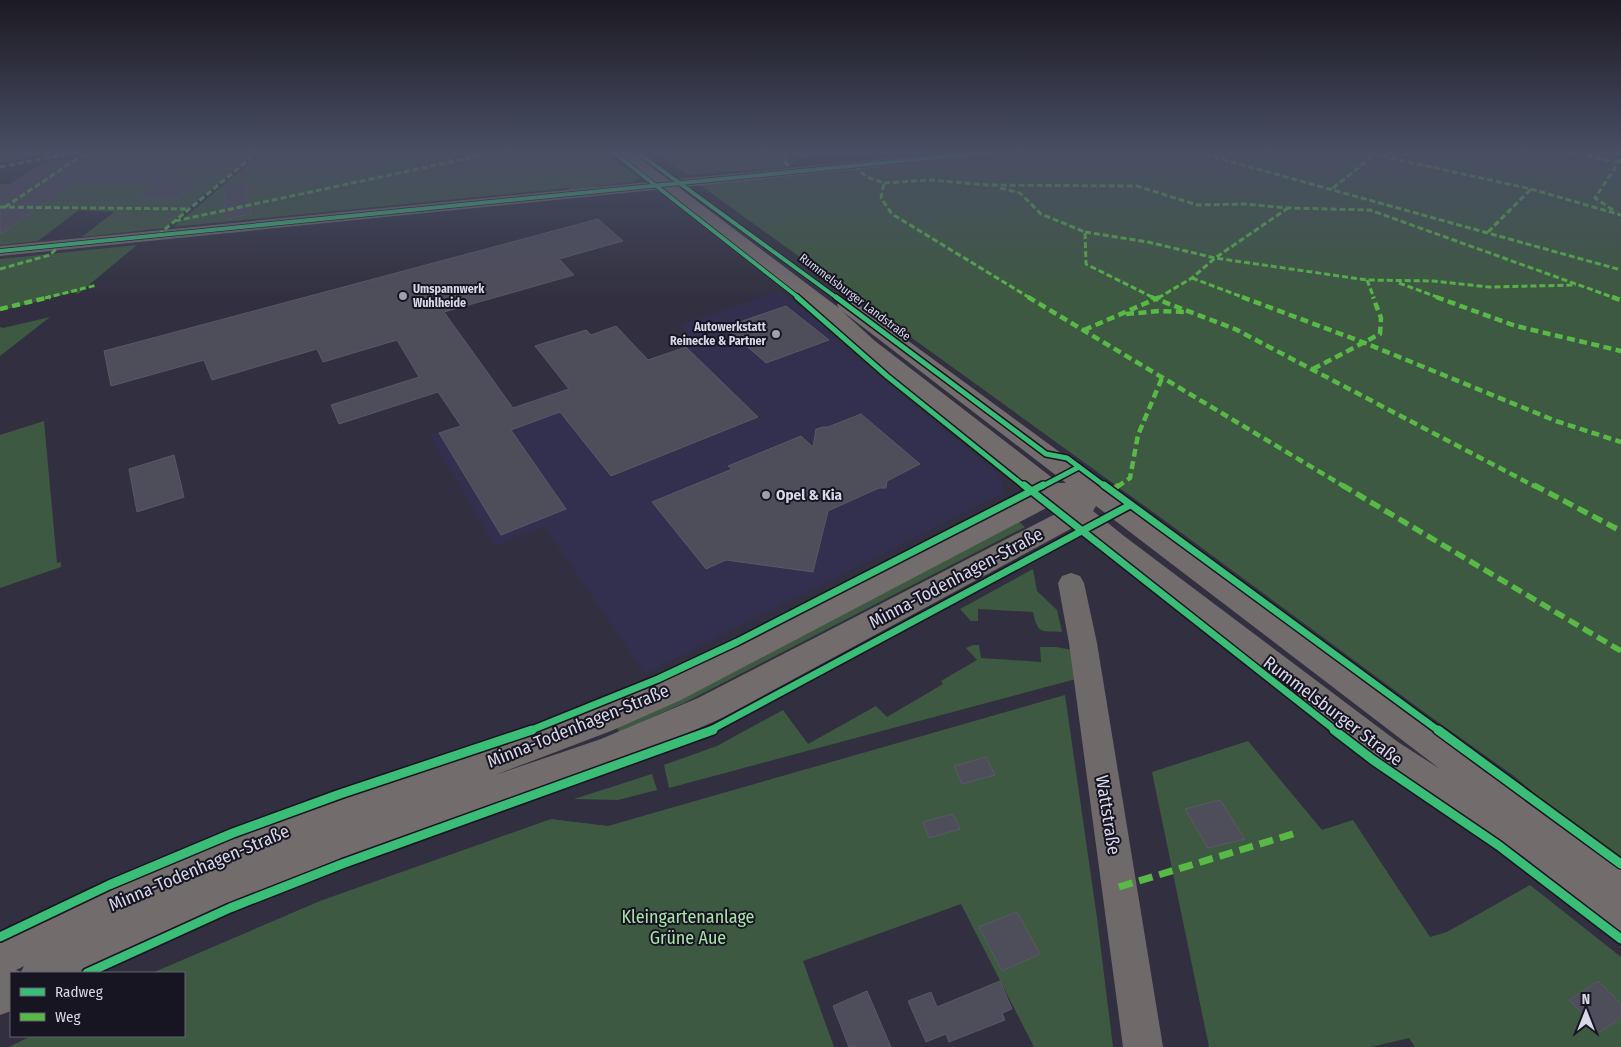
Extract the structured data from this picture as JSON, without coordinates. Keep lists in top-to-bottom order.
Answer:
{
  "streets": {
    "main road": ["Rummelsburger Landstraße", "Minna-Todenhagen-Straße", "Rummelsburger Straße"],
    "street": ["Wattstraße"]
  },
  "crossings": [
    ["Rummelsburger Landstraße", "Minna-Todenhagen-Straße"],
    ["Rummelsburger Landstraße", "Rummelsburger Straße"],
    ["Minna-Todenhagen-Straße", "Rummelsburger Straße"]
  ],
  "parks": ["Kleingartenanlage Grüne Aue"],
  "places": ["Umspannwerk Wuhlheide", "Autowerkstatt Reinecke & Partner", "Opel & Kia"],
  "legend": ["Radweg", "Weg"],
  "north": "top"
}
